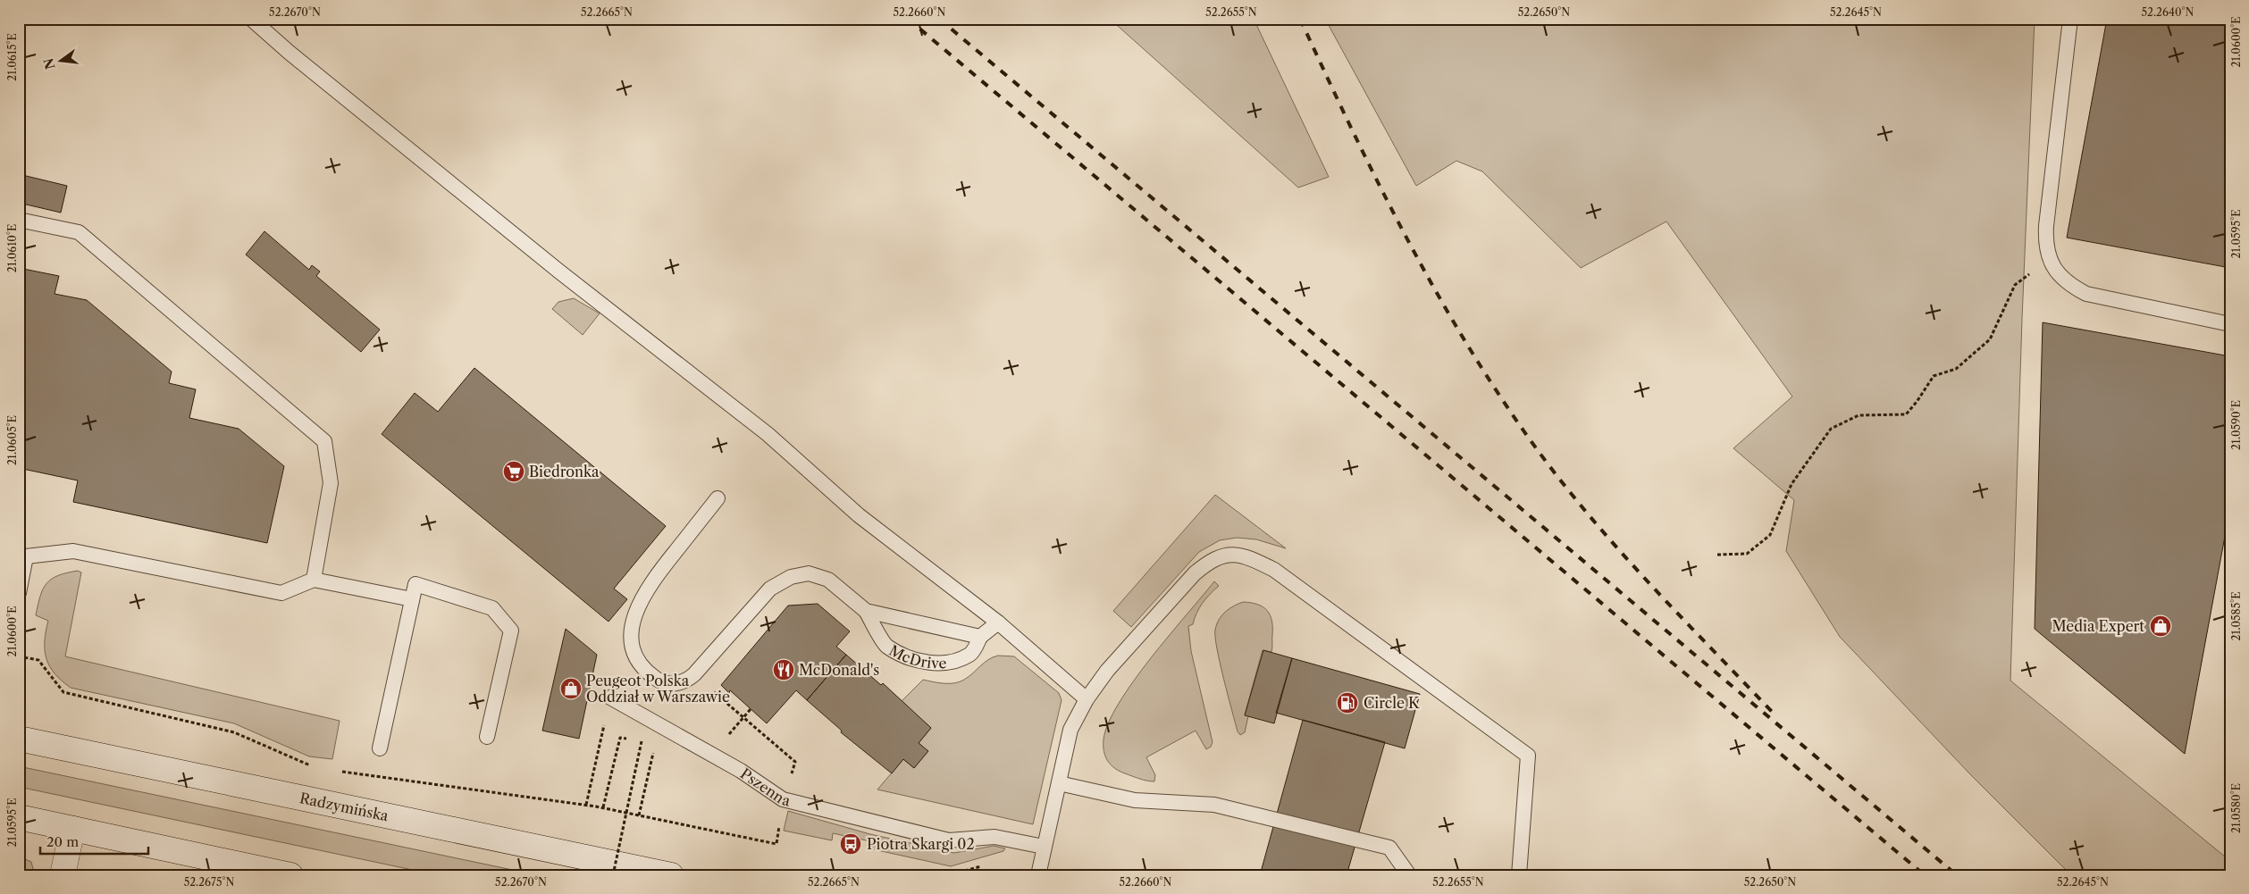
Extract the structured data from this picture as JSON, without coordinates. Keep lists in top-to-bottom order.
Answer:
{
  "streets": {
    "main road": ["Radzymińska"],
    "lane": ["McDrive", "Pszenna"]
  },
  "places": {
    "supermarket": ["Biedronka"],
    "shop": ["Media Expert", "Peugeot Polska Oddział w Warszawie"],
    "restaurant": ["McDonald's"],
    "fuel station": ["Circle K"],
    "bus stop": ["Piotra Skargi 02"]
  },
  "scale_bar": "20 m",
  "north": "left",
  "coordinates": [
    "52.2670°N",
    "52.2665°N",
    "52.2660°N",
    "52.2655°N",
    "52.2650°N",
    "52.2645°N",
    "52.2640°N",
    "21.0600°E",
    "21.0615°E",
    "21.0595°E",
    "21.0610°E",
    "21.0590°E",
    "21.0605°E",
    "21.0585°E",
    "21.0580°E",
    "52.2675°N"
  ]
}
